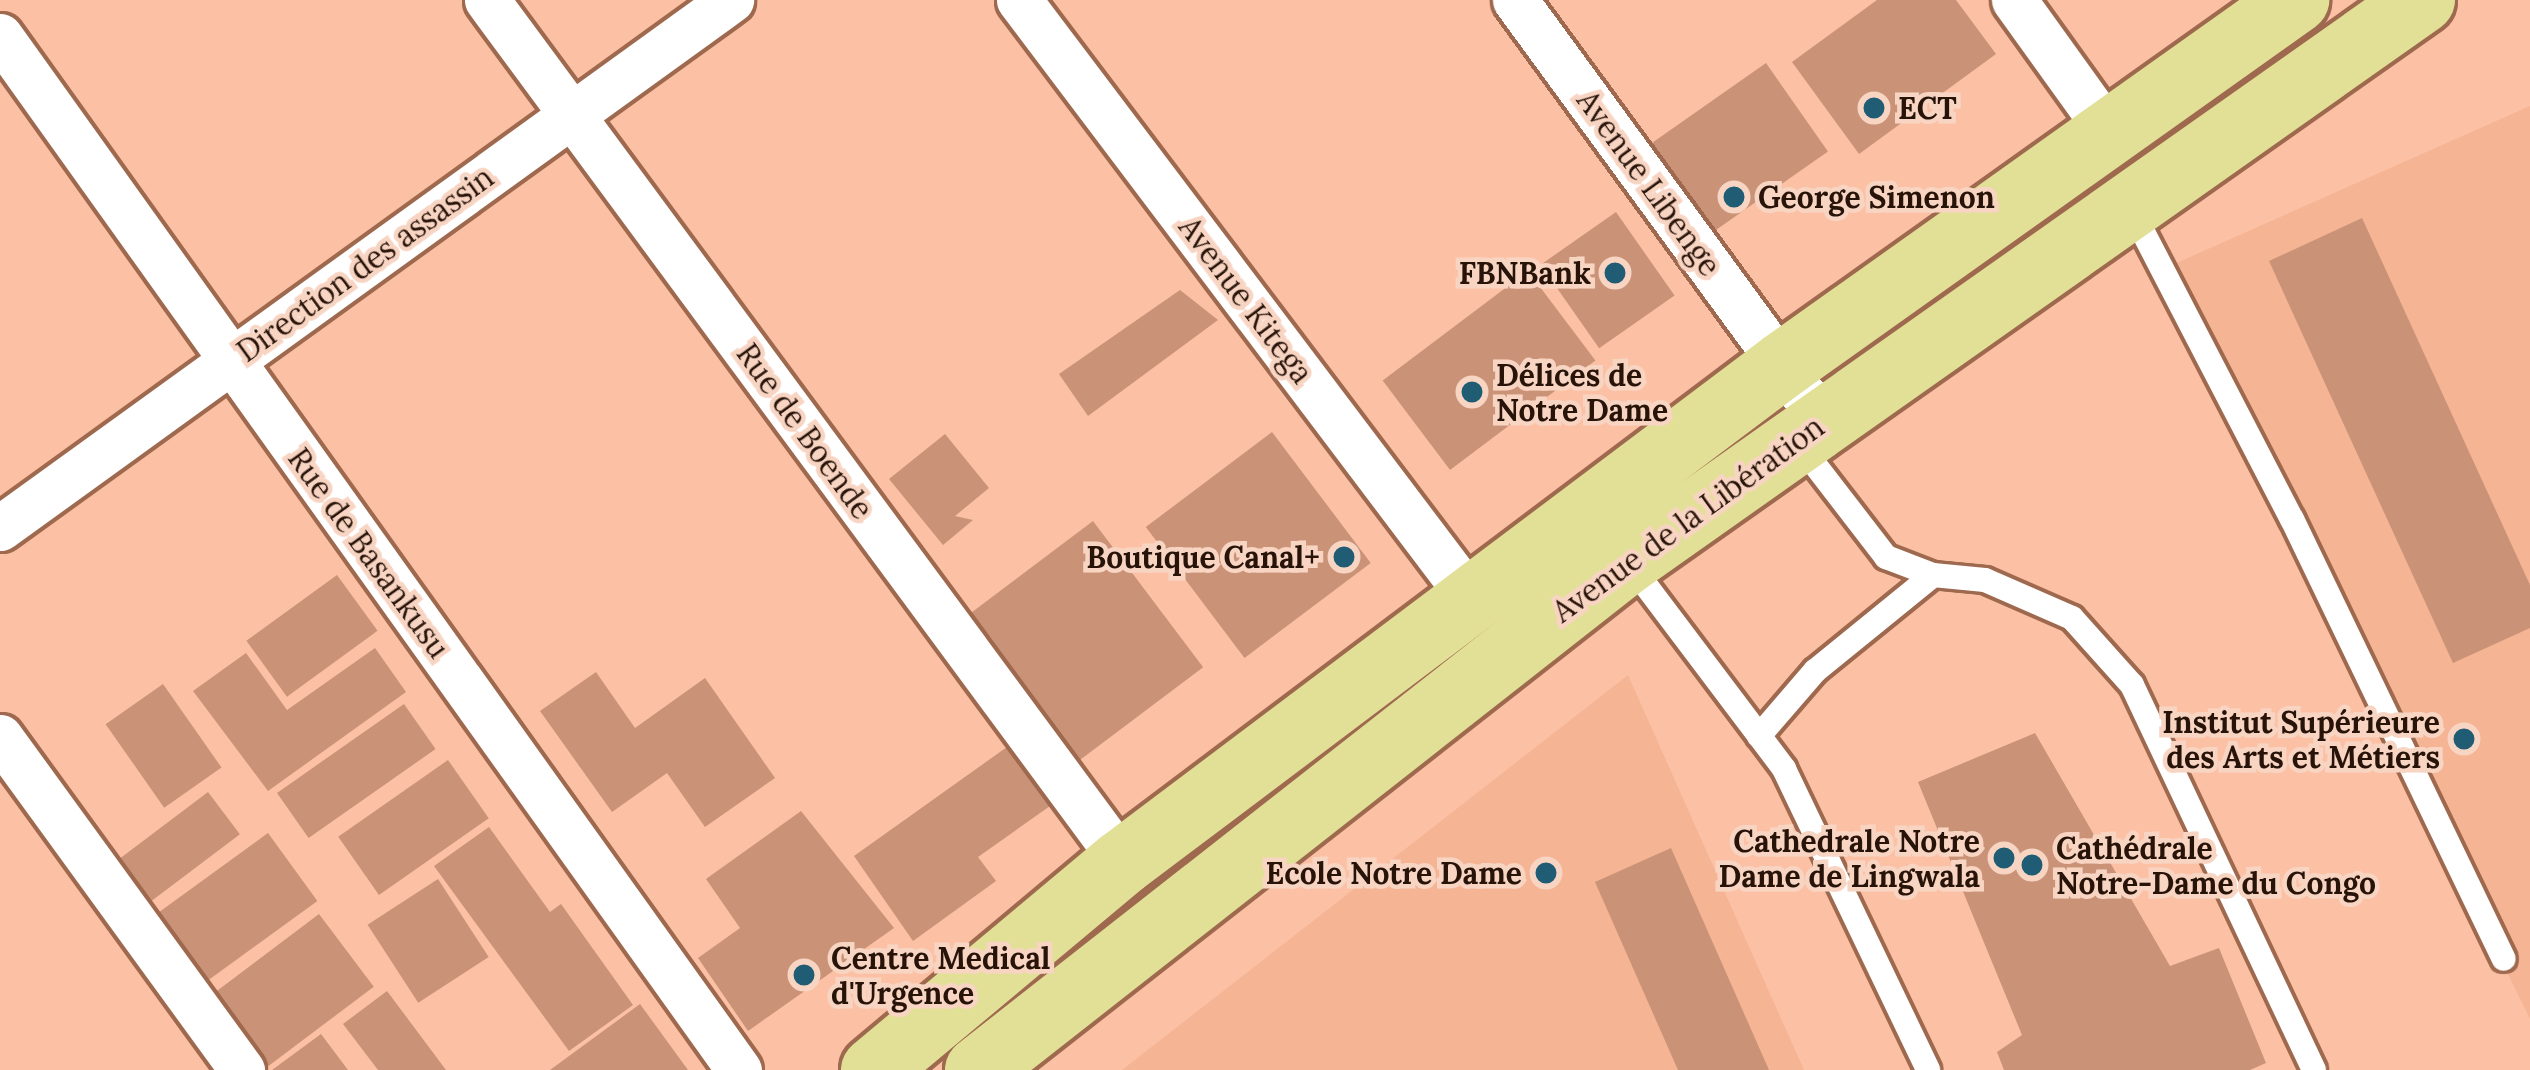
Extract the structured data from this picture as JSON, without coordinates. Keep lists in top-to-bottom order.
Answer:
{
  "streets": {
    "main road": ["Avenue de la Libération"],
    "street": [
      "Avenue Libenge",
      "Direction des assassin",
      "Avenue Kitega",
      "Rue de Boende",
      "Rue de Basankusu"
    ]
  },
  "crossings": [
    ["Avenue Libenge", "Avenue de la Libération"],
    ["Direction des assassin", "Rue de Boende"],
    ["Direction des assassin", "Rue de Basankusu"],
    ["Avenue Kitega", "Avenue de la Libération"],
    ["Rue de Boende", "Avenue de la Libération"]
  ],
  "places": [
    "ECT",
    "George Simenon",
    "FBNBank",
    "Délices de Notre Dame",
    "Boutique Canal+",
    "Institut Supérieure des Arts et Métiers",
    "Cathedrale Notre Dame de Lingwala",
    "Cathédrale Notre-Dame du Congo",
    "Ecole Notre Dame",
    "Centre Medical d'Urgence"
  ]
}
